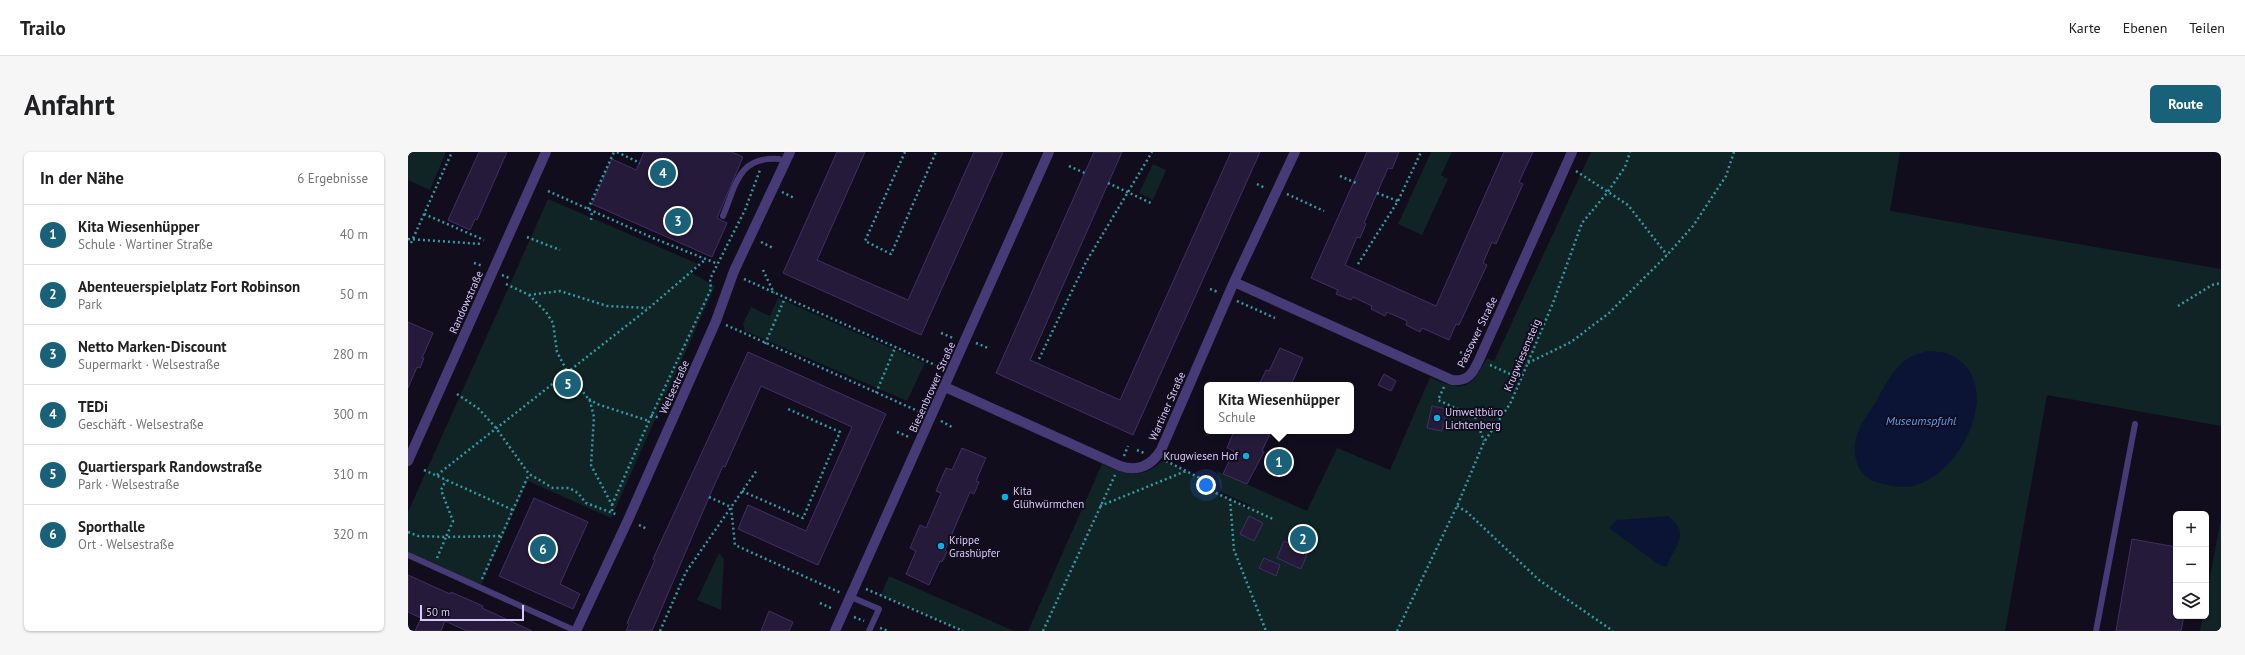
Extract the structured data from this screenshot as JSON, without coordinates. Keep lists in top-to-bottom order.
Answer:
{
  "streets": {
    "street": [
      "Randowstraße",
      "Passower Straße",
      "Welsestraße",
      "Biesenbrower Straße",
      "Wartiner Straße"
    ],
    "path": ["Krugwiesensteig"]
  },
  "crossings": [
    ["Passower Straße", "Wartiner Straße"],
    ["Biesenbrower Straße", "Wartiner Straße"]
  ],
  "water": ["Museumspfuhl"],
  "places": [
    "Umweltbüro Lichtenberg",
    "Krugwiesen Hof",
    "Kita Glühwürmchen",
    "Krippe Grashüpfer"
  ],
  "scale_bar": "50 m",
  "page": {
    "header": "Trailo",
    "nav": ["Karte", "Ebenen", "Teilen"],
    "buttons": "Route",
    "title": "Anfahrt",
    "heading": ["In der Nähe", "6 Ergebnisse"],
    "pins": [
      "4",
      "3",
      "5",
      "1",
      "2",
      "6"
    ],
    "list": [
      {
        "mark": "1",
        "name": "Kita Wiesenhüpper",
        "note": "Schule · Wartiner Straße",
        "value": "40 m"
      },
      {
        "mark": "2",
        "name": "Abenteuerspielplatz Fort Robinson",
        "note": "Park",
        "value": "50 m"
      },
      {
        "mark": "3",
        "name": "Netto Marken-Discount",
        "note": "Supermarkt · Welsestraße",
        "value": "280 m"
      },
      {
        "mark": "4",
        "name": "TEDi",
        "note": "Geschäft · Welsestraße",
        "value": "300 m"
      },
      {
        "mark": "5",
        "name": "Quartierspark Randowstraße",
        "note": "Park · Welsestraße",
        "value": "310 m"
      },
      {
        "mark": "6",
        "name": "Sporthalle",
        "note": "Ort · Welsestraße",
        "value": "320 m"
      }
    ],
    "popup": ["Kita Wiesenhüpper", "Schule"],
    "map_buttons": ["+", "−"],
    "scale": "50 m"
  }
}
